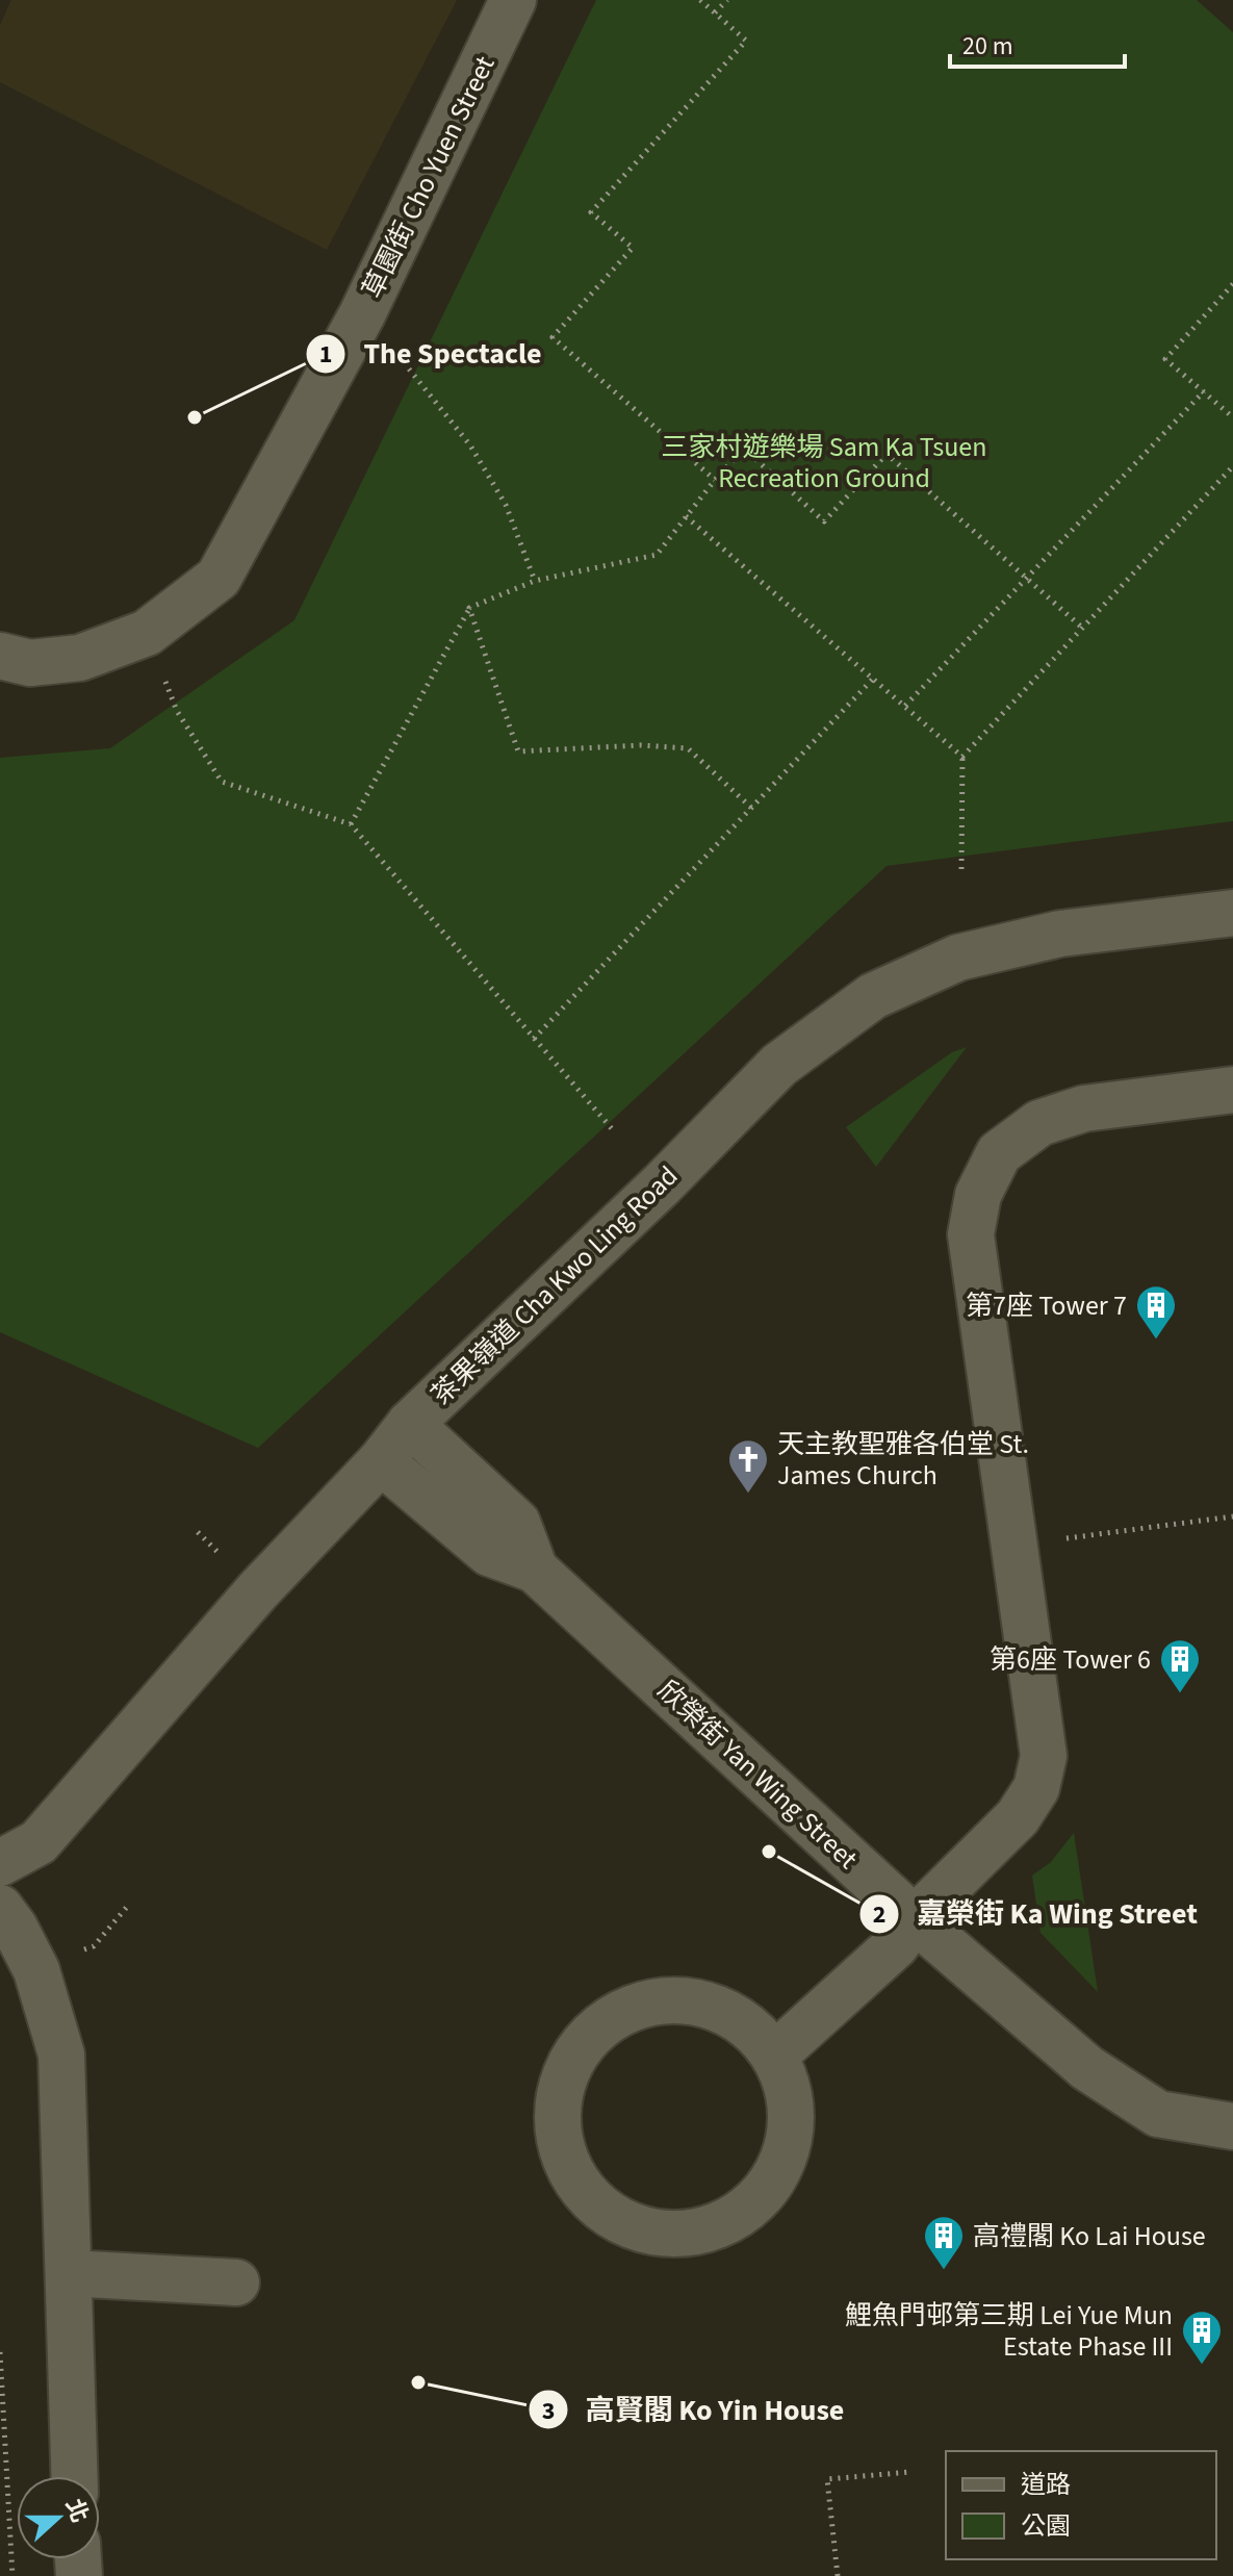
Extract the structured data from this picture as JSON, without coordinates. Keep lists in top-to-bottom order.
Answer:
{
  "streets": {
    "street": ["草園街 Cho Yuen Street", "茶果嶺道 Cha Kwo Ling Road", "欣榮街 Yan Wing Street"]
  },
  "crossings": [
    ["茶果嶺道 Cha Kwo Ling Road", "欣榮街 Yan Wing Street"]
  ],
  "parks": ["三家村遊樂場 Sam Ka Tsuen Recreation Ground"],
  "places": {
    "other": ["The Spectacle", "嘉榮街 Ka Wing Street", "高賢閣 Ko Yin House"],
    "building": [
      "第7座 Tower 7",
      "第6座 Tower 6",
      "高禮閣 Ko Lai House",
      "鯉魚門邨第三期 Lei Yue Mun Estate Phase III"
    ],
    "church": ["天主教聖雅各伯堂 St. James Church"]
  },
  "legend": ["道路", "公園"],
  "scale_bar": "20 m",
  "north": "right"
}
